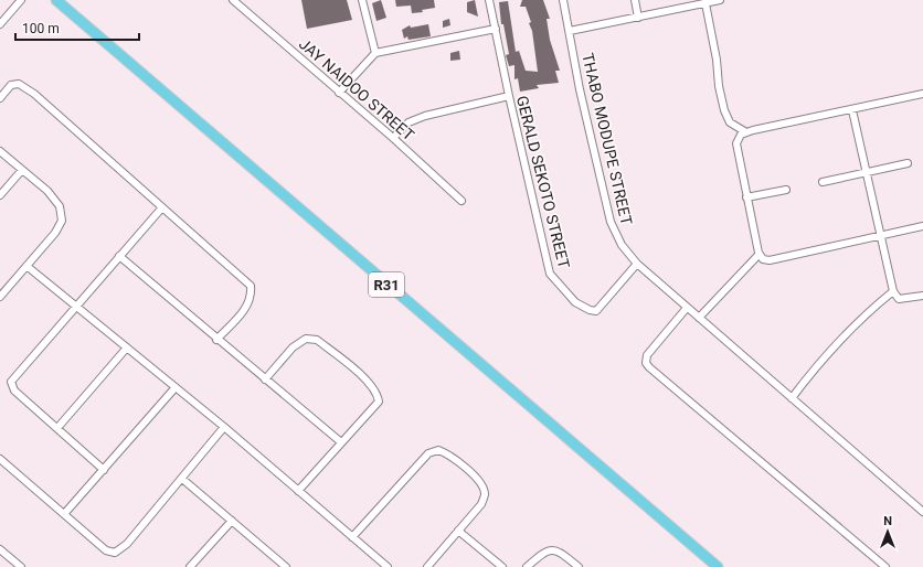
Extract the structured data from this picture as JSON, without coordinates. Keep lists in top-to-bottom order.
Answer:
{
  "streets": {
    "main road": ["R31"],
    "street": ["JAY NAIDOO STREET", "THABO MODUPE STREET", "GERALD SEKOTO STREET"]
  },
  "crossings": [
    ["THABO MODUPE STREET", "GERALD SEKOTO STREET"]
  ],
  "scale_bar": "100 m",
  "north": "top"
}
